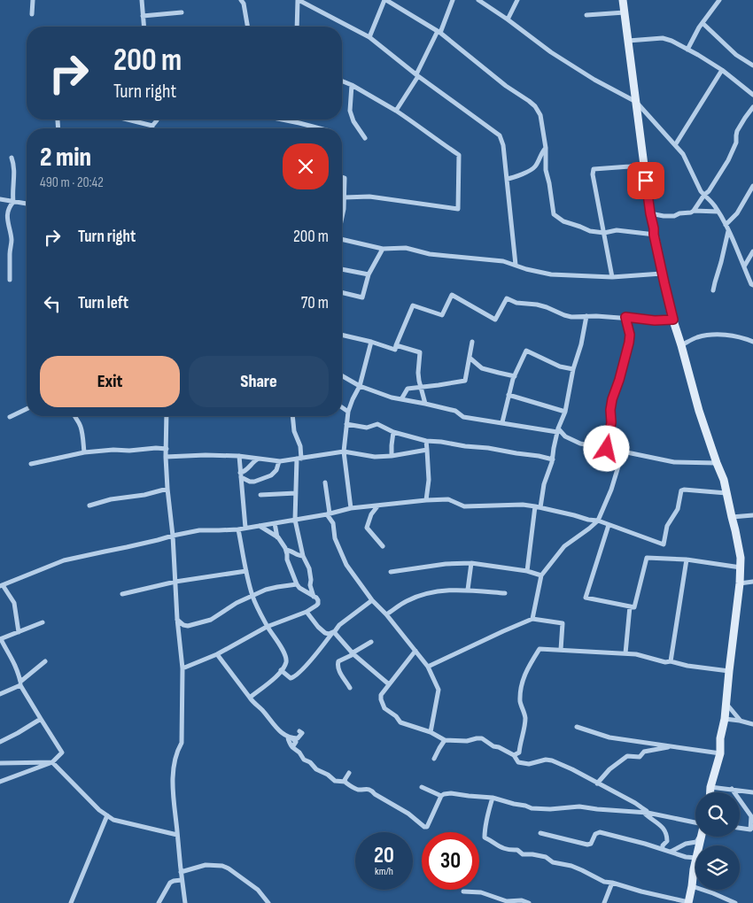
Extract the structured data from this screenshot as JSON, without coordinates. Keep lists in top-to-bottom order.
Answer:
{
  "page": {
    "turn": ["200 m", "Turn right"],
    "heading": ["2 min", "490 m · 20:42"],
    "list": [
      {
        "name": "Turn right",
        "value": "200 m"
      },
      {
        "name": "Turn left",
        "value": "70 m"
      }
    ],
    "buttons": ["Exit", "Share"],
    "speed": "20 km/h",
    "limit": "30"
  }
}
